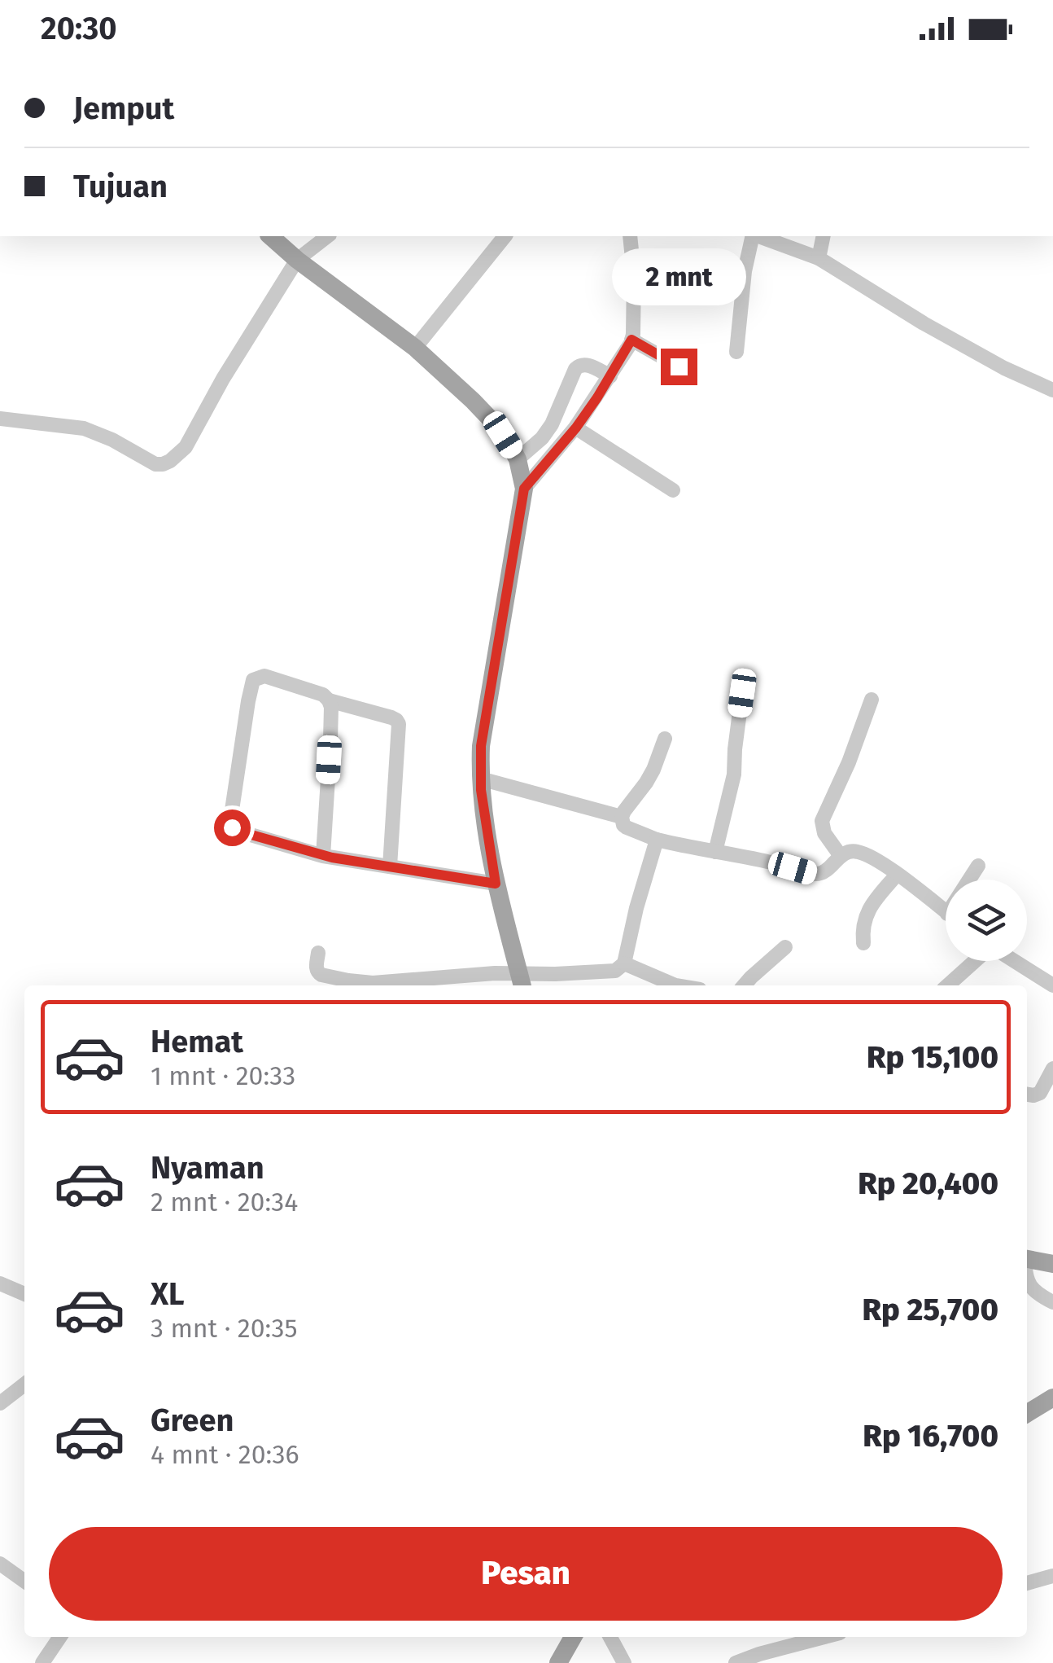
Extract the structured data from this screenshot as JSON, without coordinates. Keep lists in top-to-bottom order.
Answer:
{
  "page": {
    "status": "20:30",
    "banner": ["Jemput", "Tujuan"],
    "bubble": "2 mnt",
    "list": [
      {
        "name": "Hemat",
        "note": "1 mnt · 20:33",
        "value": "Rp 15,100"
      },
      {
        "name": "Nyaman",
        "note": "2 mnt · 20:34",
        "value": "Rp 20,400"
      },
      {
        "name": "XL",
        "note": "3 mnt · 20:35",
        "value": "Rp 25,700"
      },
      {
        "name": "Green",
        "note": "4 mnt · 20:36",
        "value": "Rp 16,700"
      }
    ],
    "buttons": "Pesan"
  }
}
